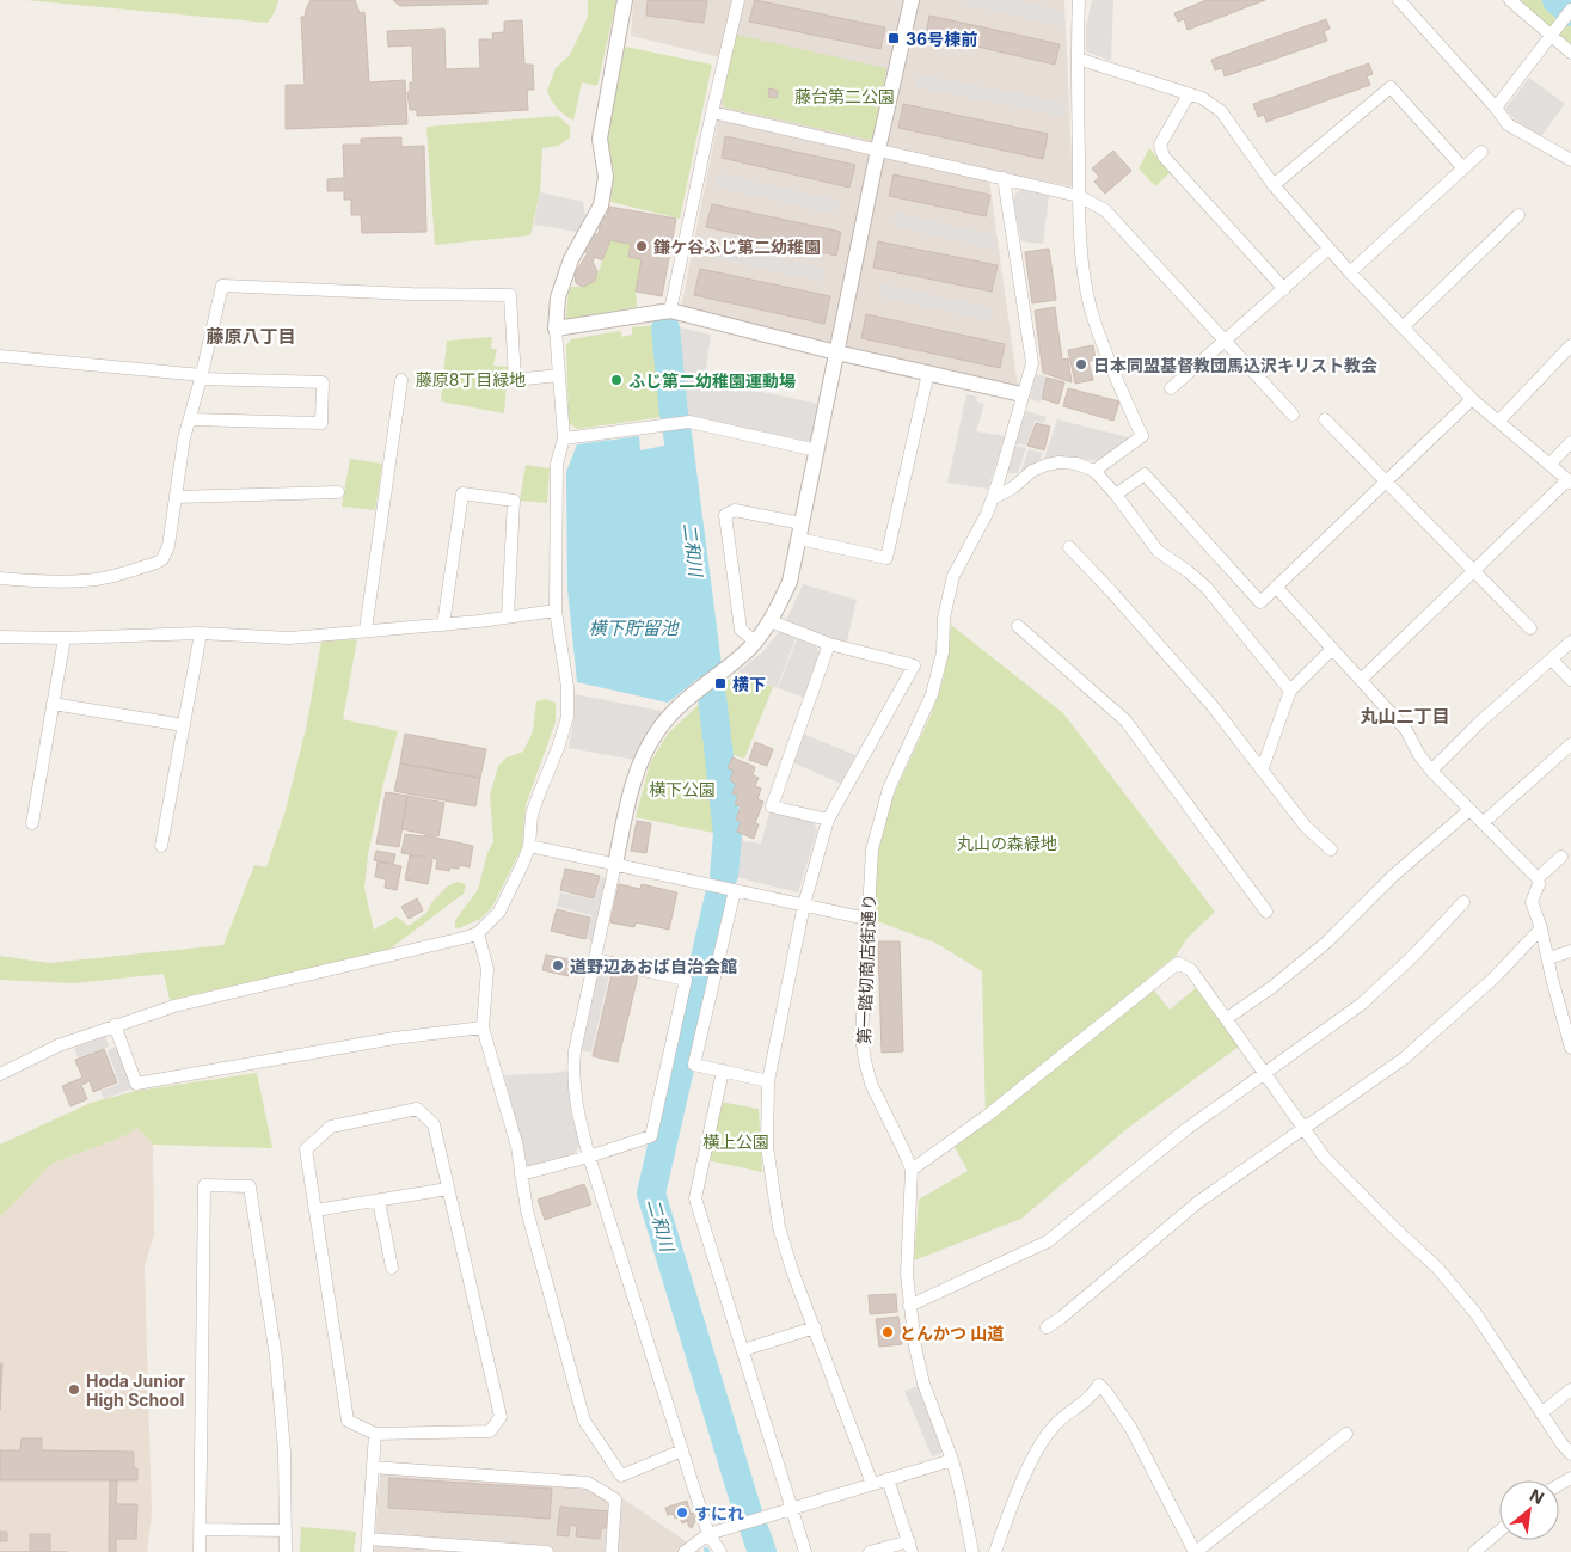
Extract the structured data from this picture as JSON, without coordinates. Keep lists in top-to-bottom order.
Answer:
{
  "streets": {
    "street": ["第一踏切商店街通り"]
  },
  "districts": ["藤原八丁目", "丸山二丁目"],
  "water": ["二和川", "横下貯留池"],
  "parks": [
    "藤台第二公園",
    "藤原8丁目緑地",
    "横下公園",
    "丸山の森緑地",
    "横上公園"
  ],
  "places": {
    "transit": ["36号棟前", "横下"],
    "other": [
      "鎌ケ谷ふじ第二幼稚園",
      "日本同盟基督教団馬込沢キリスト教会",
      "ふじ第二幼稚園運動場",
      "道野辺あおば自治会館",
      "とんかつ 山道",
      "Hoda Junior High School",
      "すにれ"
    ]
  },
  "north": "top right"
}
